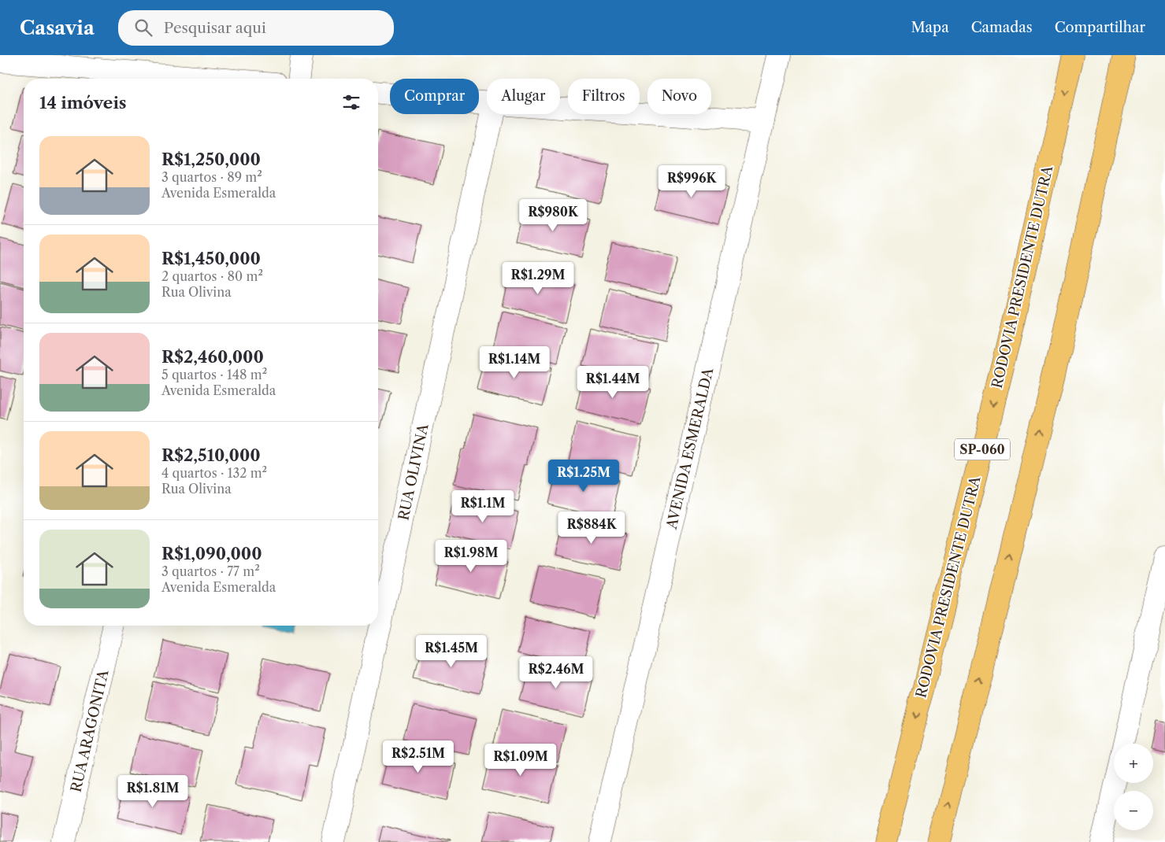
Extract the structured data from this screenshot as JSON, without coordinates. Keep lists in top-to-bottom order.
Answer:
{
  "streets": {
    "highway": ["RODOVIA PRESIDENTE DUTRA", "SP-060"],
    "street": ["AVENIDA ESMERALDA", "RUA OLIVINA", "RUA ARAGONITA"]
  },
  "page": {
    "header": "Casavia",
    "search": "Pesquisar aqui",
    "nav": ["Mapa", "Camadas", "Compartilhar"],
    "chip": [
      "Comprar",
      "Alugar",
      "Filtros",
      "Novo"
    ],
    "heading": "14 imóveis",
    "list": [
      {
        "name": "R$1,250,000",
        "note": "3 quartos · 89 m² · Avenida Esmeralda"
      },
      {
        "name": "R$1,450,000",
        "note": "2 quartos · 80 m² · Rua Olivina"
      },
      {
        "name": "R$2,460,000",
        "note": "5 quartos · 148 m² · Avenida Esmeralda"
      },
      {
        "name": "R$2,510,000",
        "note": "4 quartos · 132 m² · Rua Olivina"
      },
      {
        "name": "R$1,090,000",
        "note": "3 quartos · 77 m² · Avenida Esmeralda"
      }
    ],
    "price": [
      "R$996K",
      "R$980K",
      "R$1.29M",
      "R$1.14M",
      "R$1.44M",
      "R$1.25M",
      "R$1.1M",
      "R$884K",
      "R$1.98M",
      "R$1.45M",
      "R$2.46M",
      "R$2.51M",
      "R$1.09M",
      "R$1.81M"
    ],
    "map_buttons": ["+", "−"]
  }
}
